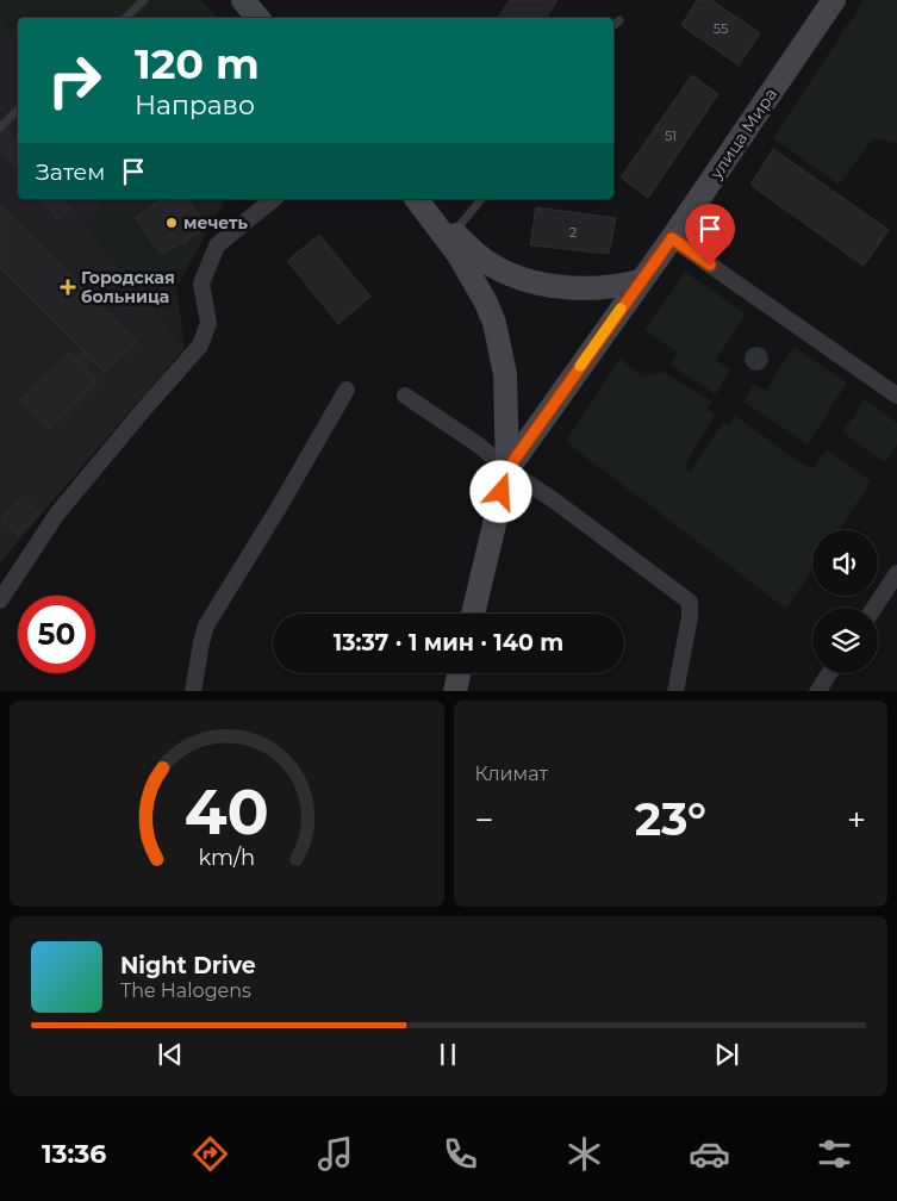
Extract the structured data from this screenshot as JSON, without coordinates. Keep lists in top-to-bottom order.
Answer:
{
  "streets": {
    "main road": ["улица Мира"]
  },
  "places": {
    "other": ["мечеть"],
    "health": ["Городская больница"]
  },
  "house_numbers": ["55", "51", "2"],
  "page": {
    "turn": ["120 m", "Направо"],
    "then": "Затем",
    "limit": "50",
    "trip": "13:37 · 1 мин · 140 m",
    "tile": "Климат",
    "heat": ["−", "23°", "+"],
    "song": ["Night Drive", "The Halogens"],
    "tabs": "13:36",
    "gauge": ["40", "km/h"]
  }
}
